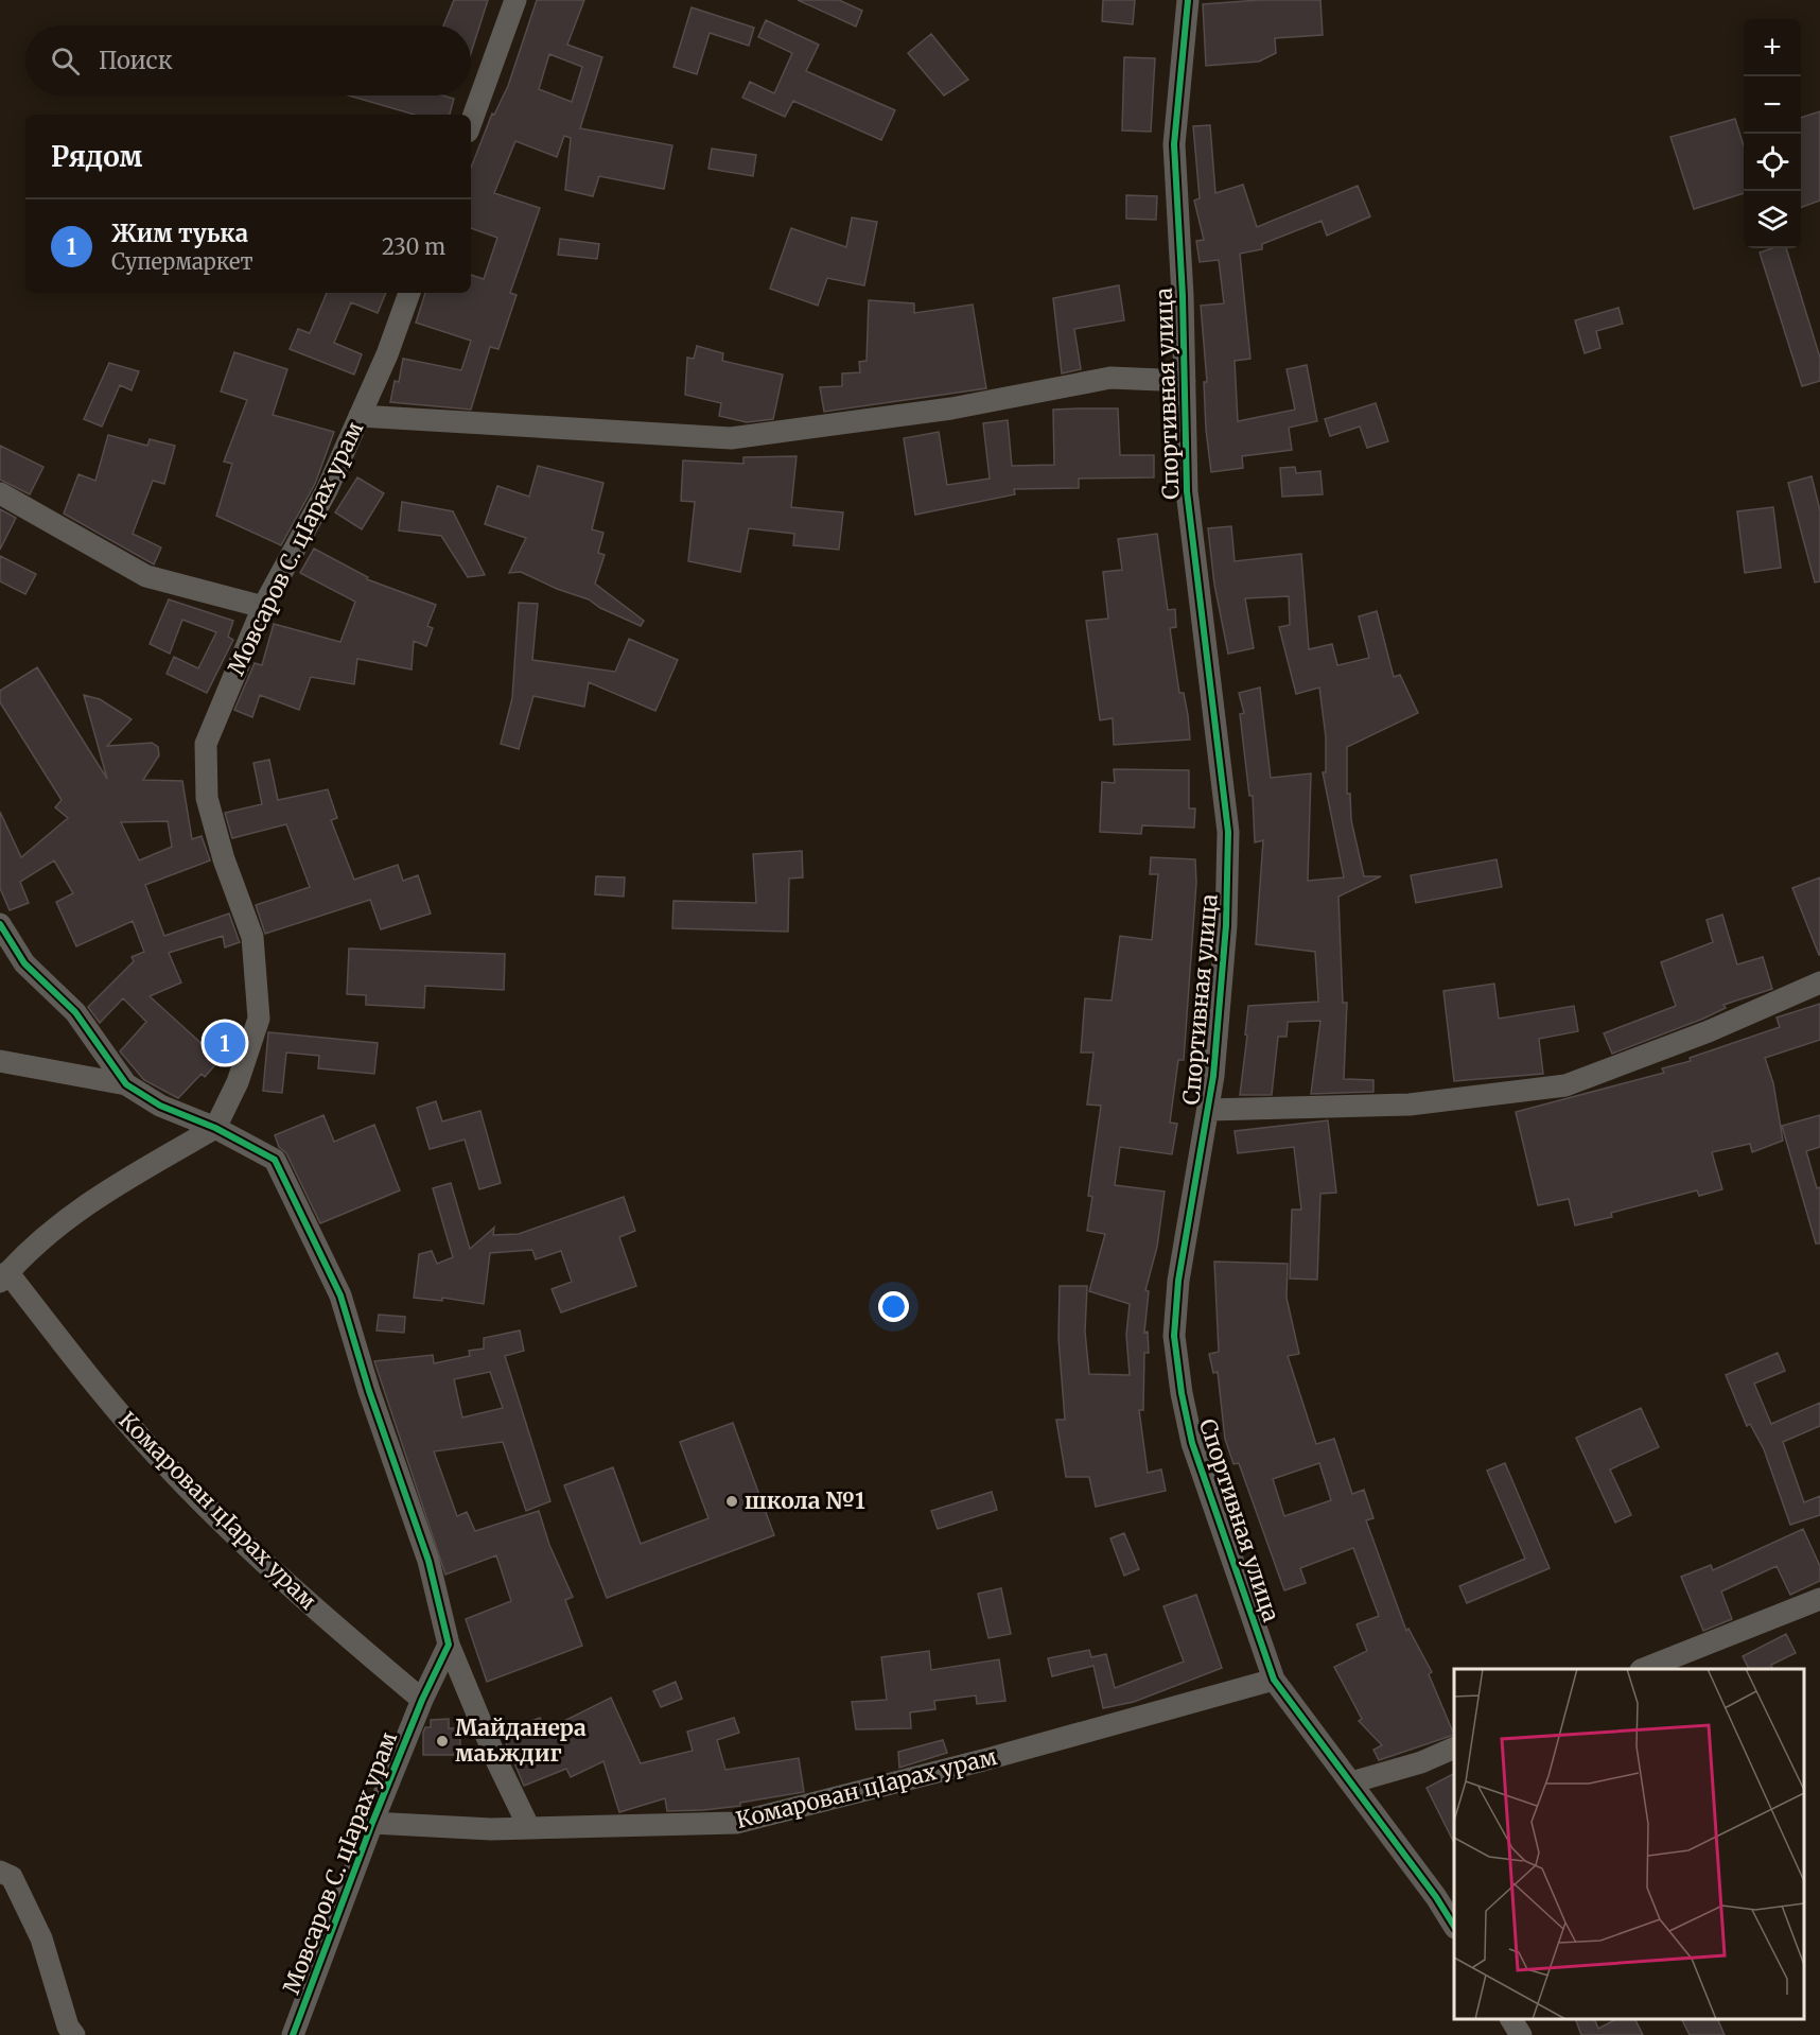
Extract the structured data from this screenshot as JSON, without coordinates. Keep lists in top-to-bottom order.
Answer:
{
  "streets": {
    "street": ["Спортивная улица", "Мовсаров С. цIарах урам", "Комарован цIарах урам"]
  },
  "crossings": [
    ["Спортивная улица", "Комарован цIарах урам"],
    ["Мовсаров С. цIарах урам", "Комарован цIарах урам"]
  ],
  "places": ["школа №1", "Майданера маьждиг"],
  "page": {
    "map_buttons": ["+", "−"],
    "search": "Поиск",
    "heading": "Рядом",
    "list": [
      {
        "mark": "1",
        "name": "Жим туька",
        "note": "Супермаркет",
        "value": "230 m"
      }
    ],
    "pins": "1"
  }
}
